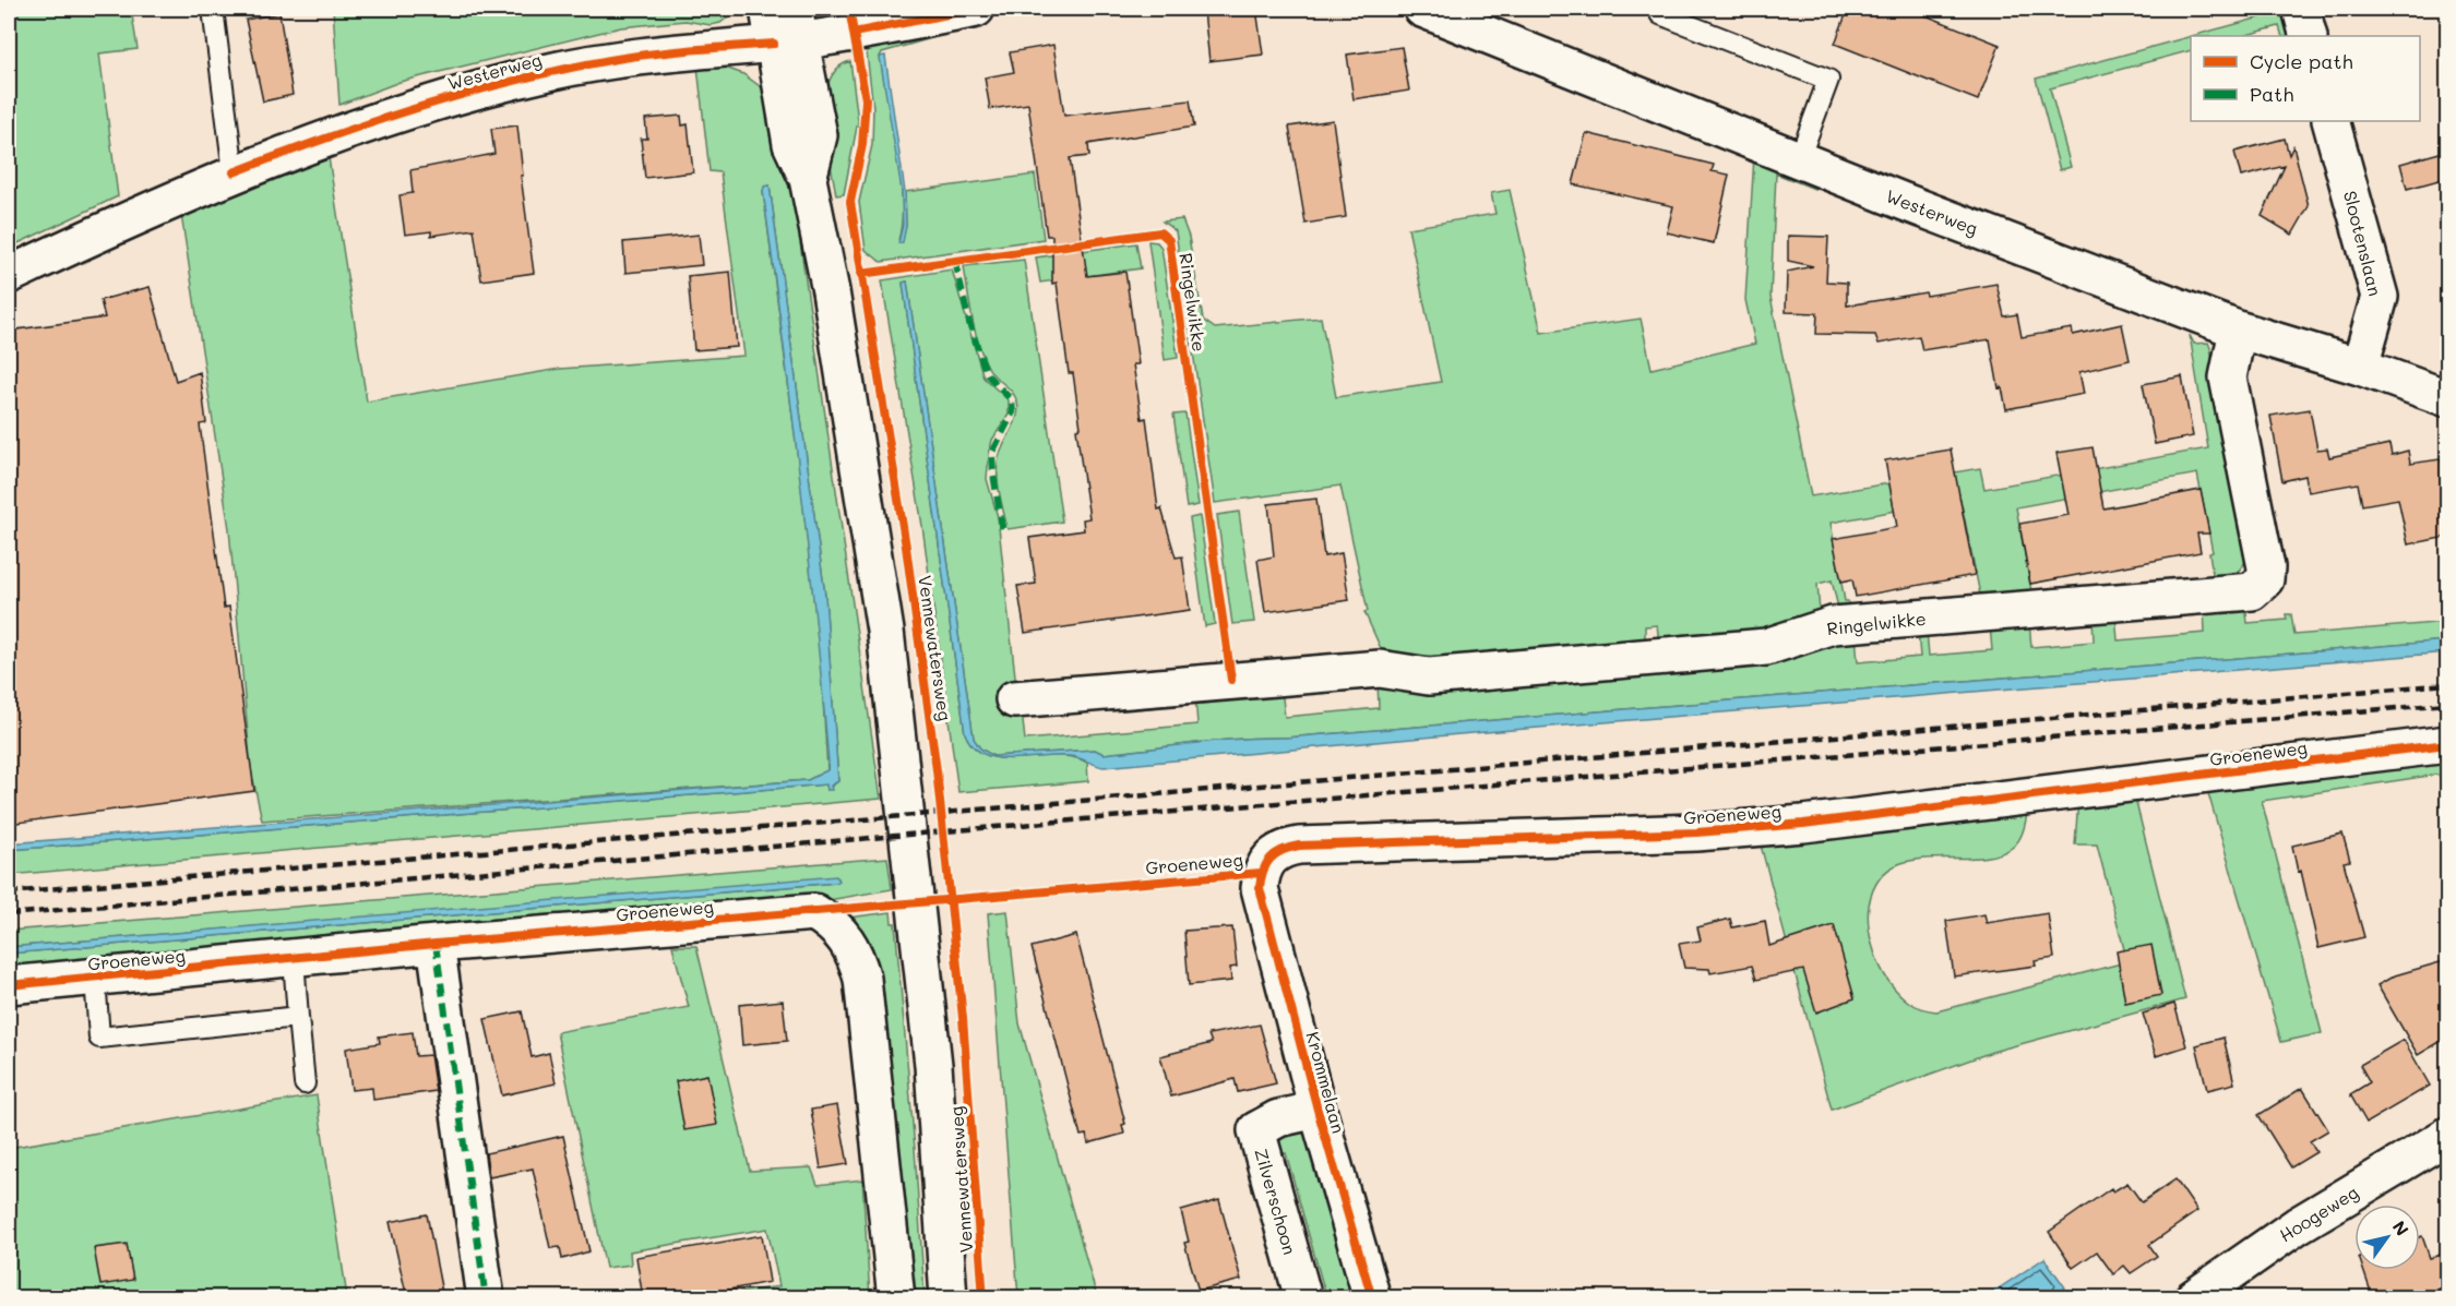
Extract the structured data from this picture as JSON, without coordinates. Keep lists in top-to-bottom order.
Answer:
{
  "streets": {
    "street": [
      "Westerweg",
      "Slootenslaan",
      "Ringelwikke",
      "Vennewatersweg",
      "Groeneweg",
      "Krommelaan",
      "Zilverschoon",
      "Hoogeweg"
    ]
  },
  "crossings": [
    ["Westerweg", "Slootenslaan"],
    ["Westerweg", "Ringelwikke"],
    ["Westerweg", "Vennewatersweg"],
    ["Groeneweg", "Krommelaan"],
    ["Krommelaan", "Zilverschoon"]
  ],
  "legend": ["Cycle path", "Path"],
  "north": "top right"
}
